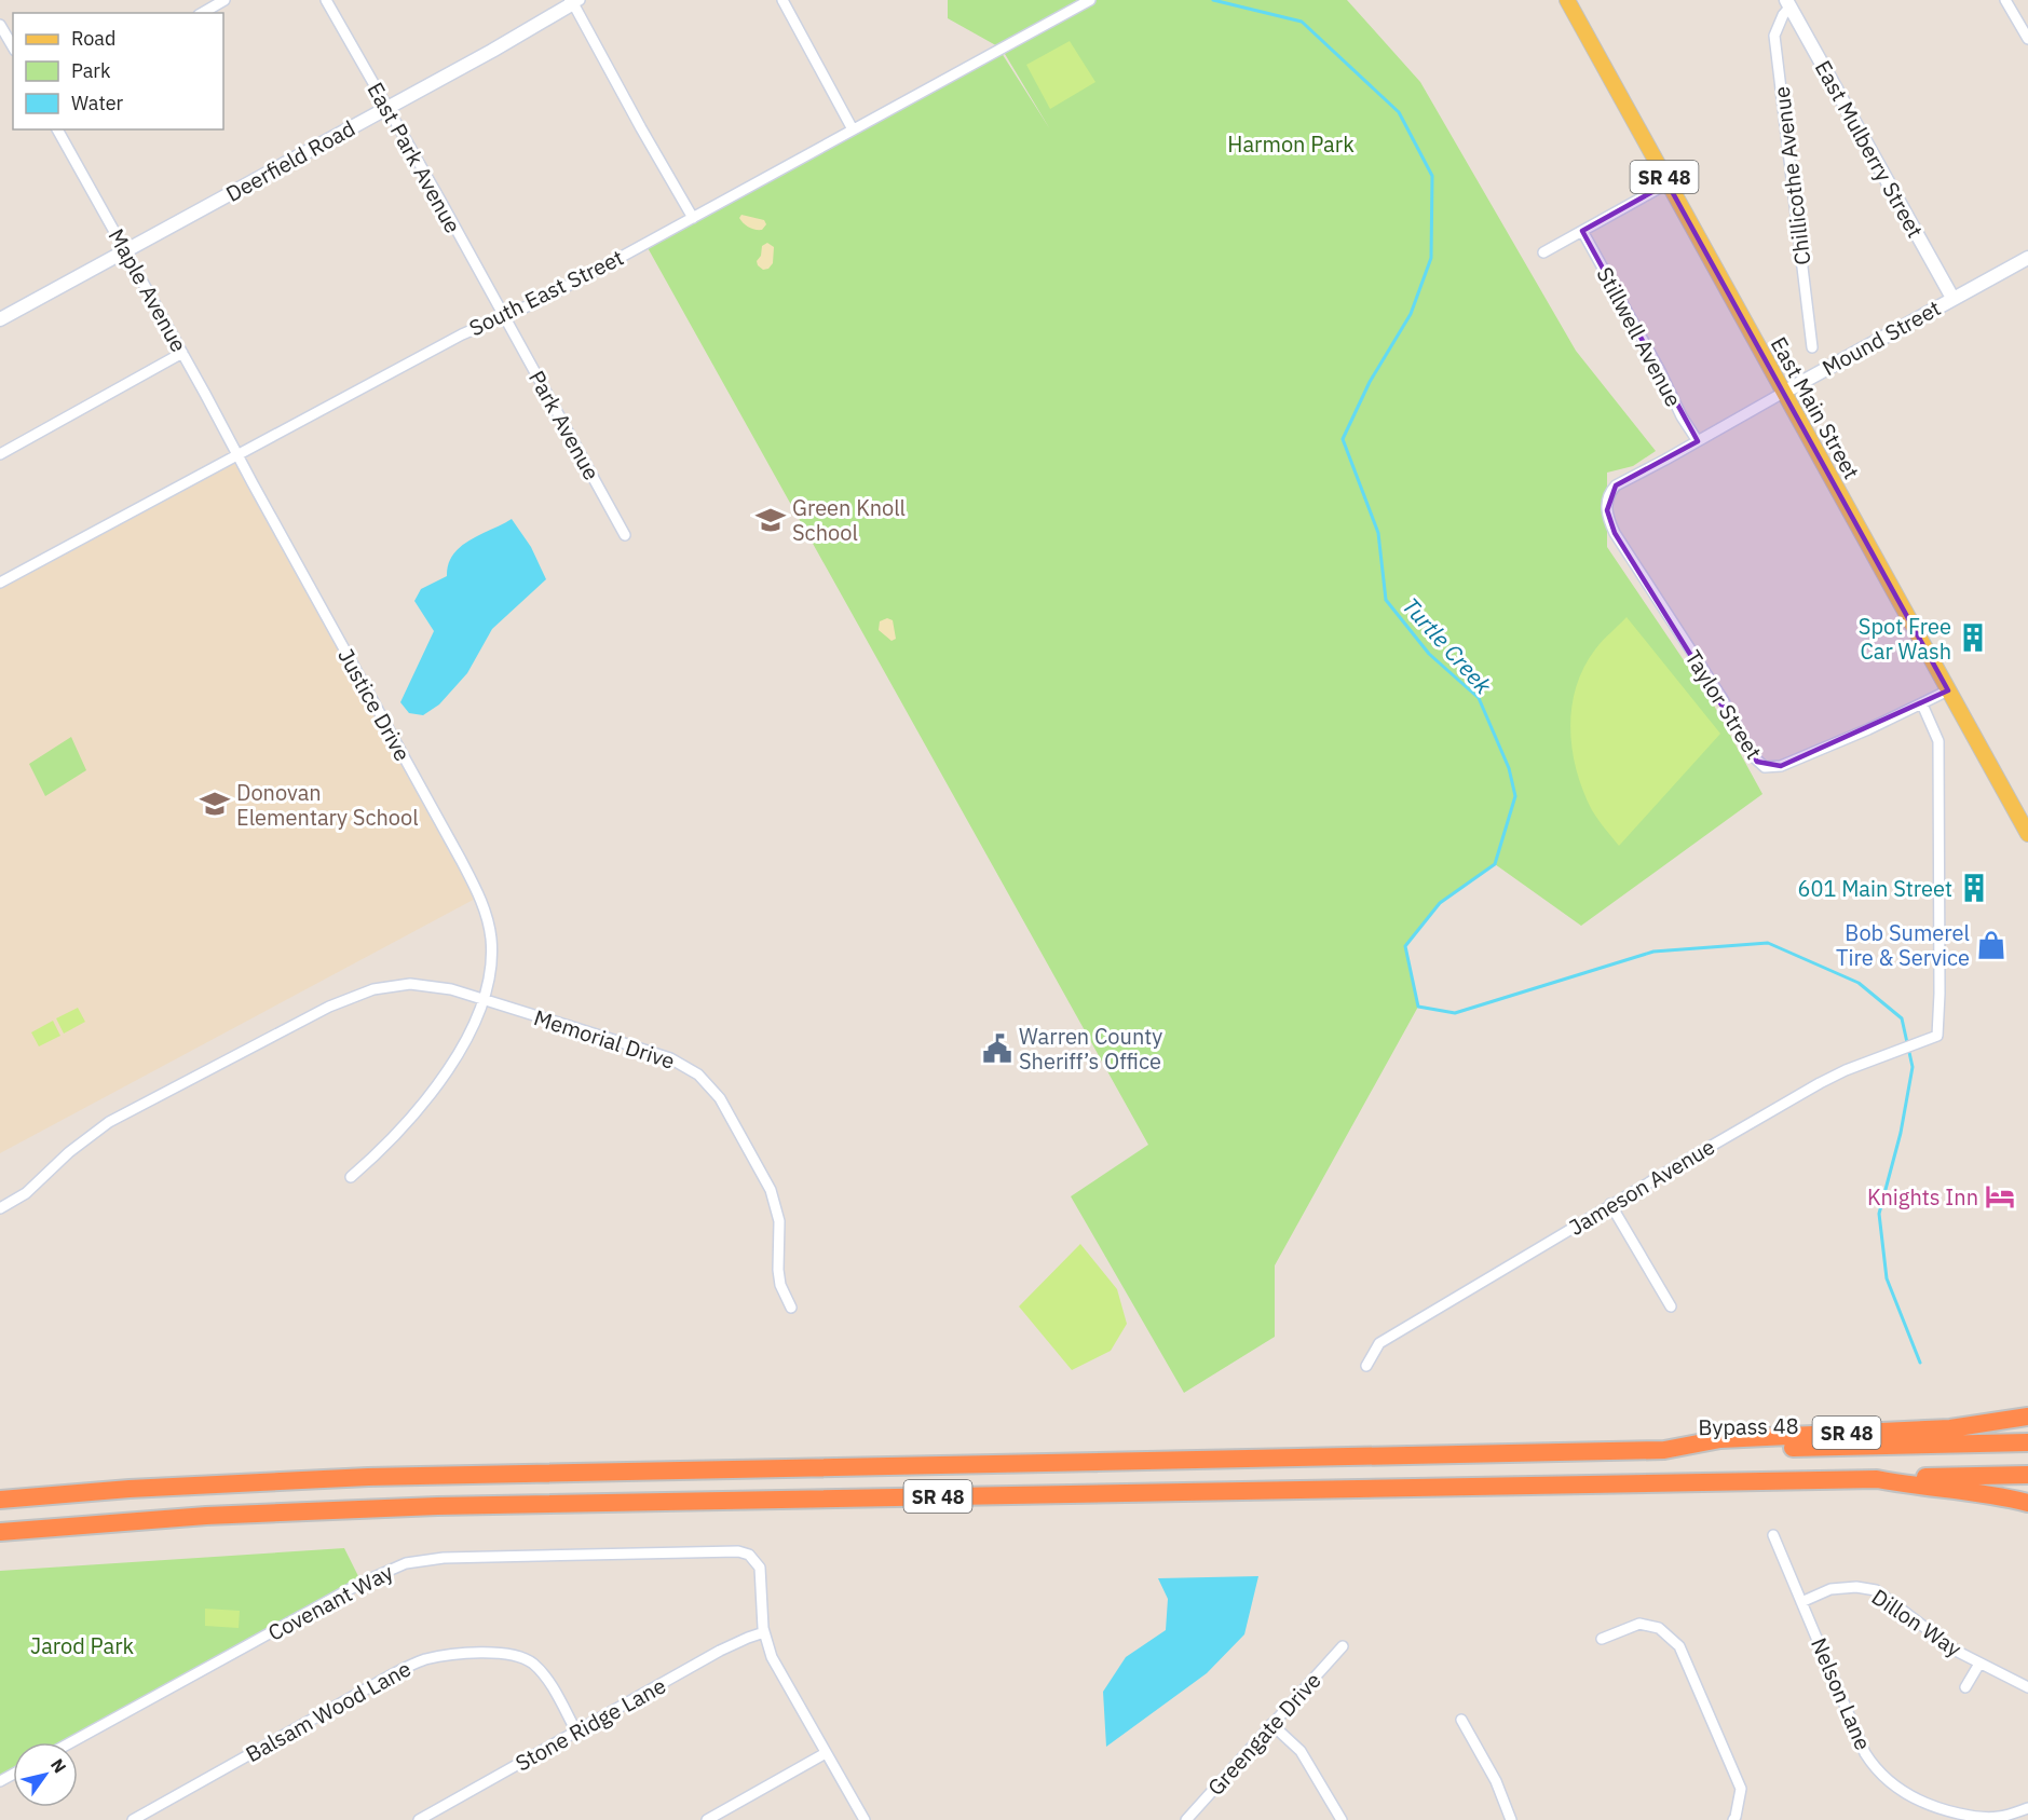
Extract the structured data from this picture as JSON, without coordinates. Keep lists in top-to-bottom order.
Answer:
{
  "streets": {
    "highway": ["SR 48", "Bypass 48"],
    "main road": ["East Main Street"],
    "street": [
      "East Mulberry Street",
      "East Park Avenue",
      "Deerfield Road",
      "Chillicothe Avenue",
      "Maple Avenue",
      "South East Street",
      "Stillwell Avenue",
      "Mound Street",
      "Park Avenue",
      "Justice Drive",
      "Taylor Street",
      "Memorial Drive",
      "Jameson Avenue",
      "Covenant Way",
      "Dillon Way",
      "Nelson Lane",
      "Balsam Wood Lane",
      "Stone Ridge Lane",
      "Greengate Drive"
    ]
  },
  "crossings": [
    ["East Mulberry Street", "Chillicothe Avenue"],
    ["East Mulberry Street", "Mound Street"],
    ["East Park Avenue", "Deerfield Road"],
    ["East Park Avenue", "South East Street"],
    ["East Park Avenue", "Park Avenue"],
    ["Deerfield Road", "Maple Avenue"],
    ["SR 48", "Bypass 48"],
    ["Maple Avenue", "South East Street"],
    ["Maple Avenue", "Justice Drive"],
    ["South East Street", "Park Avenue"],
    ["South East Street", "Justice Drive"],
    ["Stillwell Avenue", "Mound Street"],
    ["Mound Street", "East Main Street"],
    ["Mound Street", "Taylor Street"],
    ["East Main Street", "Taylor Street"],
    ["Justice Drive", "Memorial Drive"],
    ["Taylor Street", "Jameson Avenue"],
    ["Covenant Way", "Stone Ridge Lane"],
    ["Dillon Way", "Nelson Lane"],
    ["Balsam Wood Lane", "Stone Ridge Lane"]
  ],
  "water": ["Turtle Creek"],
  "parks": ["Harmon Park", "Jarod Park"],
  "places": {
    "school or university": ["Green Knoll School", "Donovan Elementary School"],
    "building": ["Spot Free Car Wash", "601 Main Street"],
    "shop": ["Bob Sumerel Tire & Service"],
    "public building": ["Warren County Sheriff’s Office"],
    "hotel": ["Knights Inn"]
  },
  "legend": ["Road", "Park", "Water"],
  "north": "top right"
}
